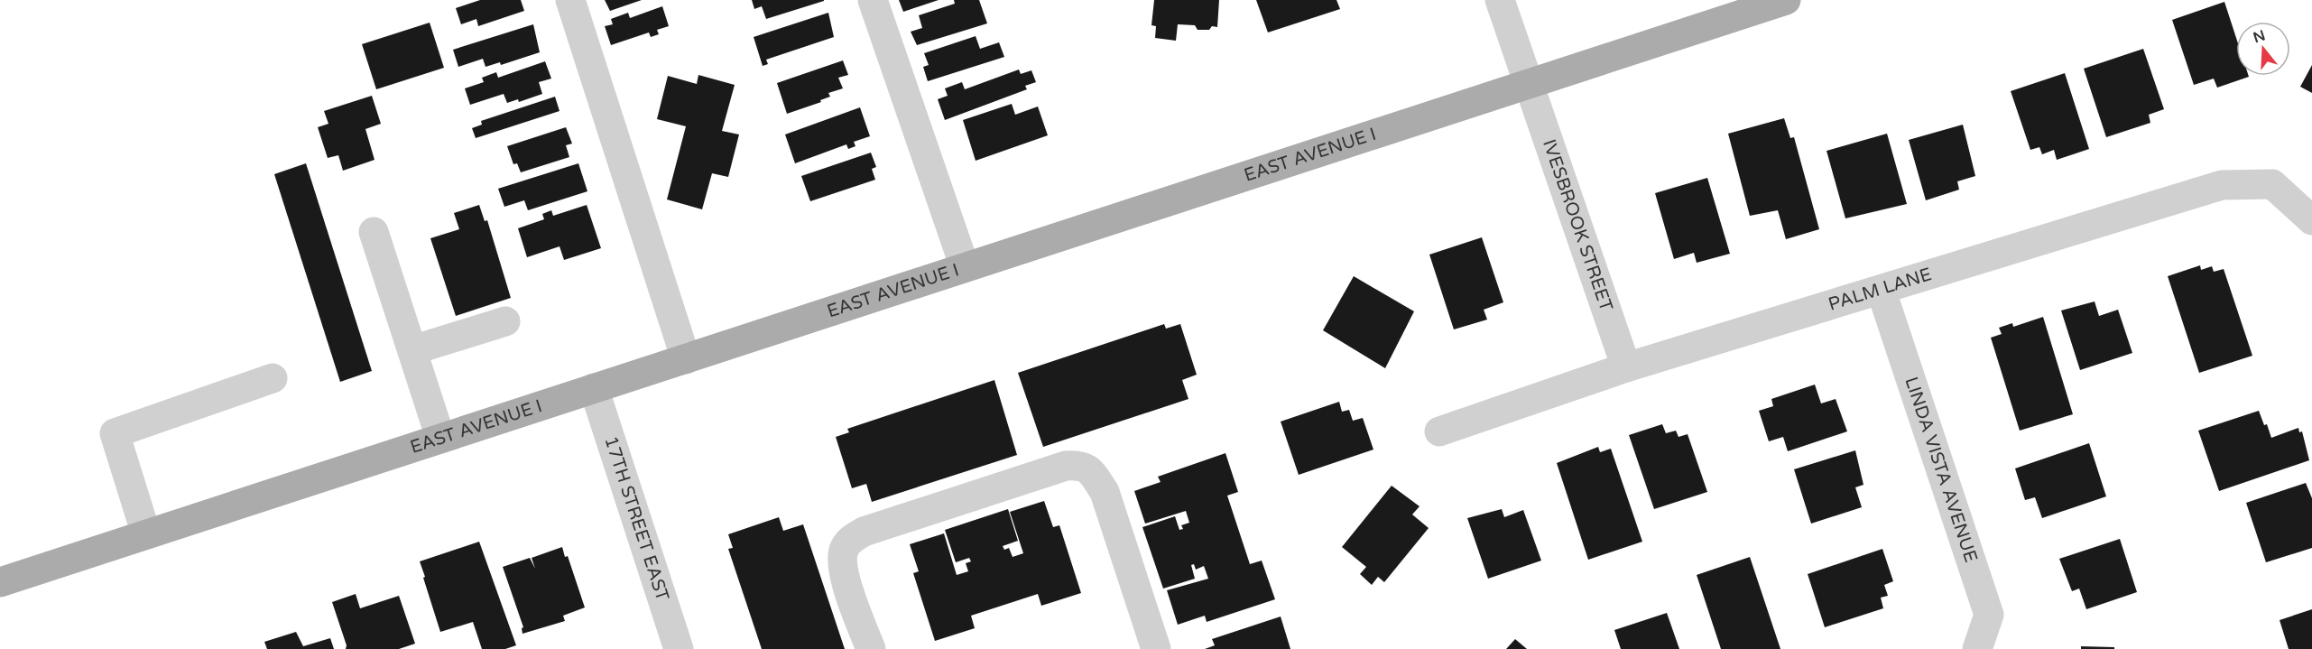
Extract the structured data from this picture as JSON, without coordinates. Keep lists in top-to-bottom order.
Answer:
{
  "streets": {
    "main road": ["EAST AVENUE I"],
    "street": [
      "IVESBROOK STREET",
      "PALM LANE",
      "LINDA VISTA AVENUE",
      "17TH STREET EAST"
    ]
  },
  "crossings": [
    ["EAST AVENUE I", "IVESBROOK STREET"],
    ["EAST AVENUE I", "17TH STREET EAST"],
    ["IVESBROOK STREET", "PALM LANE"],
    ["PALM LANE", "LINDA VISTA AVENUE"]
  ],
  "north": "top"
}
